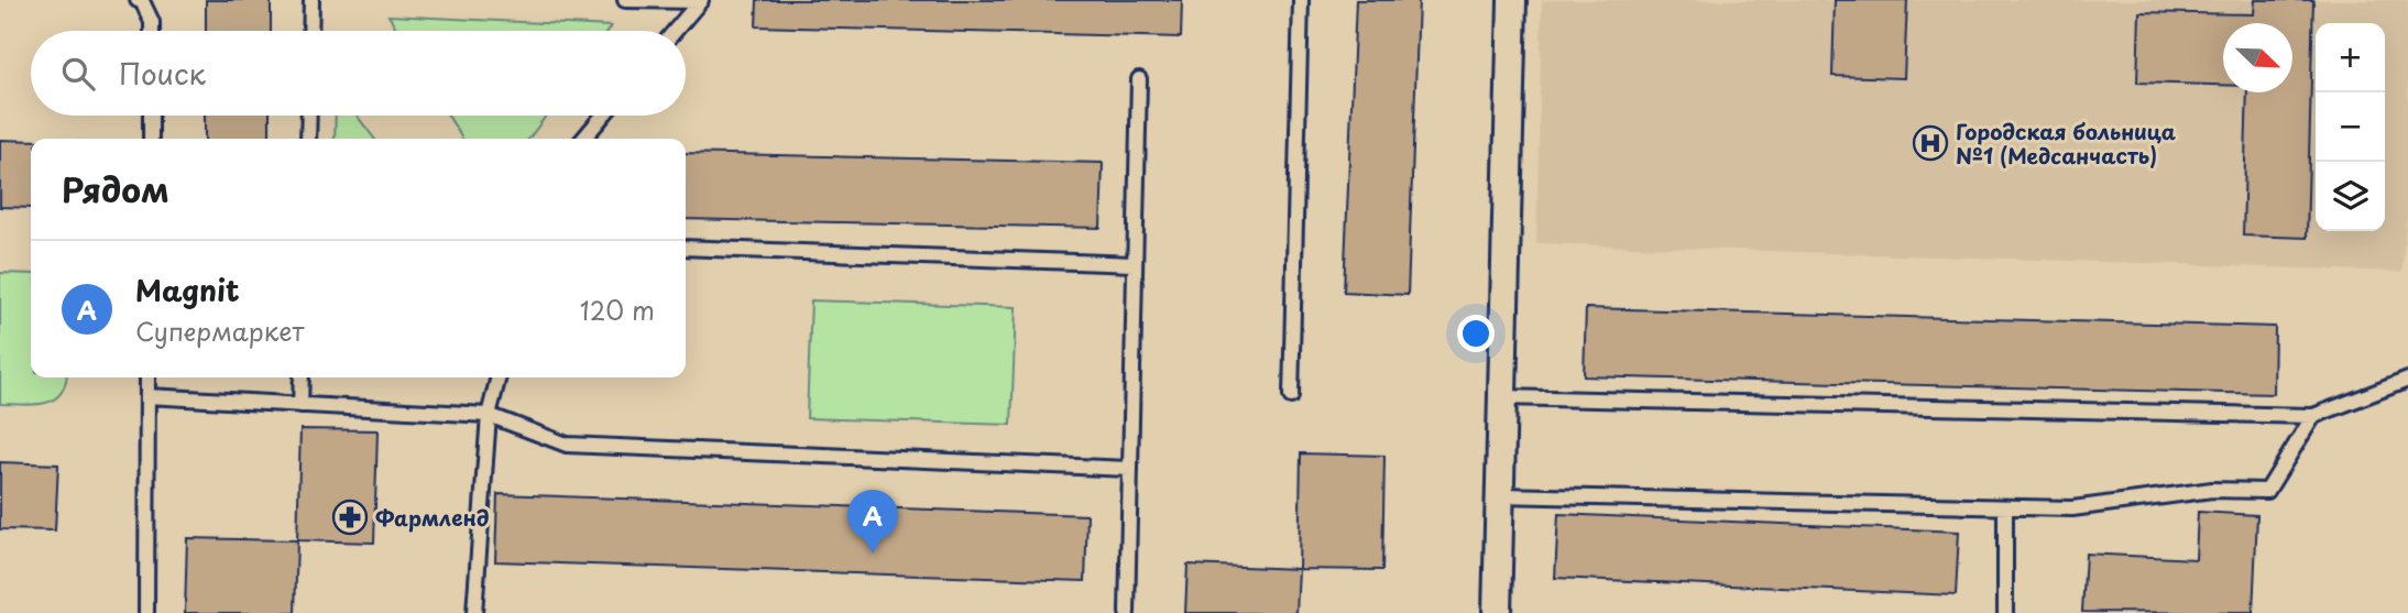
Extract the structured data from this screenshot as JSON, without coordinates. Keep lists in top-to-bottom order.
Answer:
{
  "places": {
    "hospital": ["Городская больница №1 (Медсанчасть)"],
    "pharmacy": ["Фармленд"]
  },
  "north": "bottom right",
  "page": {
    "map_buttons": ["+", "−"],
    "search": "Поиск",
    "heading": "Рядом",
    "list": [
      {
        "mark": "A",
        "name": "Magnit",
        "note": "Супермаркет",
        "value": "120 m"
      }
    ],
    "pins": "A"
  }
}
